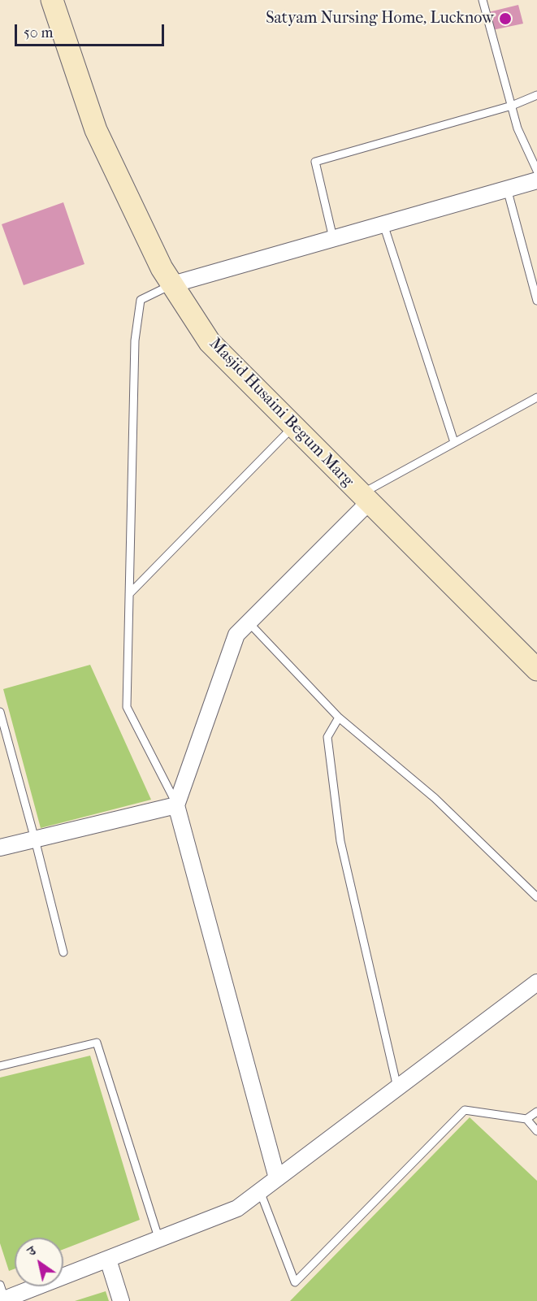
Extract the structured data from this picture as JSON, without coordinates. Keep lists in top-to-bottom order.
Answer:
{
  "streets": {
    "street": ["Masjid Husaini Begum Marg"]
  },
  "places": ["Satyam Nursing Home, Lucknow"],
  "scale_bar": "50 m",
  "north": "top left"
}
